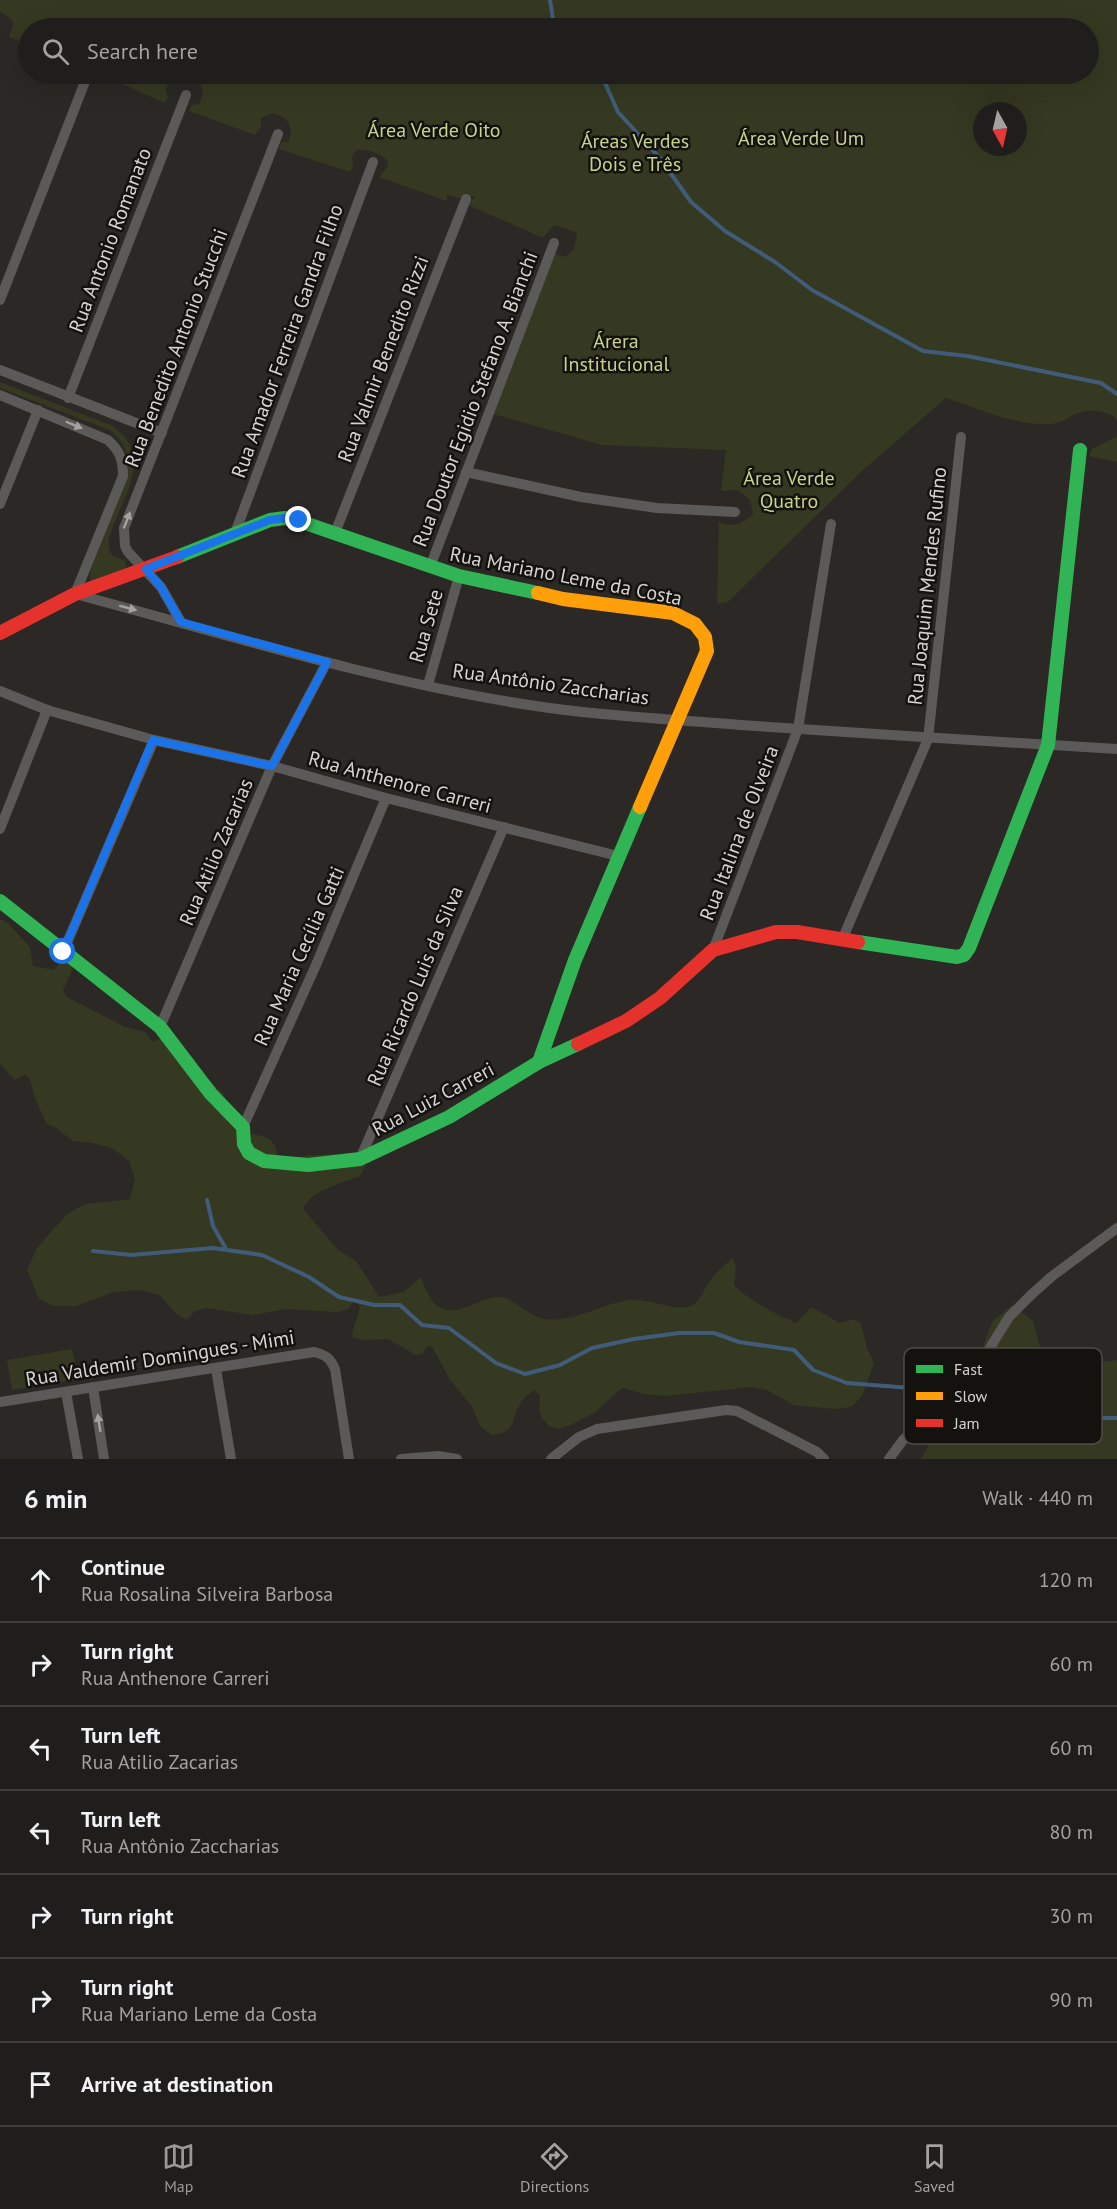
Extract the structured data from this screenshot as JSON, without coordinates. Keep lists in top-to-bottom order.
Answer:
{
  "streets": {
    "street": [
      "Rua Antonio Romanato",
      "Rua Amador Ferreira Gandra Filho",
      "Rua Benedito Antonio Stucchi",
      "Rua Valmir Benedito Rizzi",
      "Rua Doutor Egidio Stefano A. Bianchi",
      "Rua Mariano Leme da Costa",
      "Rua Joaquim Mendes Rufino",
      "Rua Sete",
      "Rua Antônio Zaccharias",
      "Rua Anthenore Carreri",
      "Rua Italina de Olveira",
      "Rua Atilio Zacarias",
      "Rua Maria Cecília Gatti",
      "Rua Ricardo Luis da Silva",
      "Rua Luiz Carreri",
      "Rua Valdemir Domingues - Mimi"
    ]
  },
  "crossings": [
    ["Rua Amador Ferreira Gandra Filho", "Rua Mariano Leme da Costa"],
    ["Rua Benedito Antonio Stucchi", "Rua Mariano Leme da Costa"],
    ["Rua Benedito Antonio Stucchi", "Rua Antônio Zaccharias"],
    ["Rua Valmir Benedito Rizzi", "Rua Mariano Leme da Costa"],
    ["Rua Doutor Egidio Stefano A. Bianchi", "Rua Mariano Leme da Costa"],
    ["Rua Mariano Leme da Costa", "Rua Sete"],
    ["Rua Mariano Leme da Costa", "Rua Antônio Zaccharias"],
    ["Rua Joaquim Mendes Rufino", "Rua Antônio Zaccharias"],
    ["Rua Joaquim Mendes Rufino", "Rua Luiz Carreri"],
    ["Rua Sete", "Rua Antônio Zaccharias"],
    ["Rua Antônio Zaccharias", "Rua Italina de Olveira"],
    ["Rua Antônio Zaccharias", "Rua Atilio Zacarias"],
    ["Rua Antônio Zaccharias", "Rua Luiz Carreri"],
    ["Rua Anthenore Carreri", "Rua Atilio Zacarias"],
    ["Rua Anthenore Carreri", "Rua Maria Cecília Gatti"],
    ["Rua Anthenore Carreri", "Rua Ricardo Luis da Silva"],
    ["Rua Italina de Olveira", "Rua Luiz Carreri"],
    ["Rua Atilio Zacarias", "Rua Luiz Carreri"],
    ["Rua Maria Cecília Gatti", "Rua Luiz Carreri"],
    ["Rua Ricardo Luis da Silva", "Rua Luiz Carreri"]
  ],
  "parks": [
    "Área Verde Oito",
    "Área Verde Um",
    "Áreas Verdes Dois e Três",
    "Árera Institucional",
    "Área Verde Quatro"
  ],
  "legend": ["Fast", "Slow", "Jam"],
  "north": "bottom",
  "page": {
    "search": "Search here",
    "heading": ["6 min", "Walk · 440 m"],
    "list": [
      ["Continue", "Rua Rosalina Silveira Barbosa", "120 m"],
      ["Turn right", "Rua Anthenore Carreri", "60 m"],
      ["Turn left", "Rua Atilio Zacarias", "60 m"],
      ["Turn left", "Rua Antônio Zaccharias", "80 m"],
      ["Turn right", "30 m"],
      ["Turn right", "Rua Mariano Leme da Costa", "90 m"],
      "Arrive at destination"
    ],
    "nav": ["Map", "Directions", "Saved"]
  }
}
